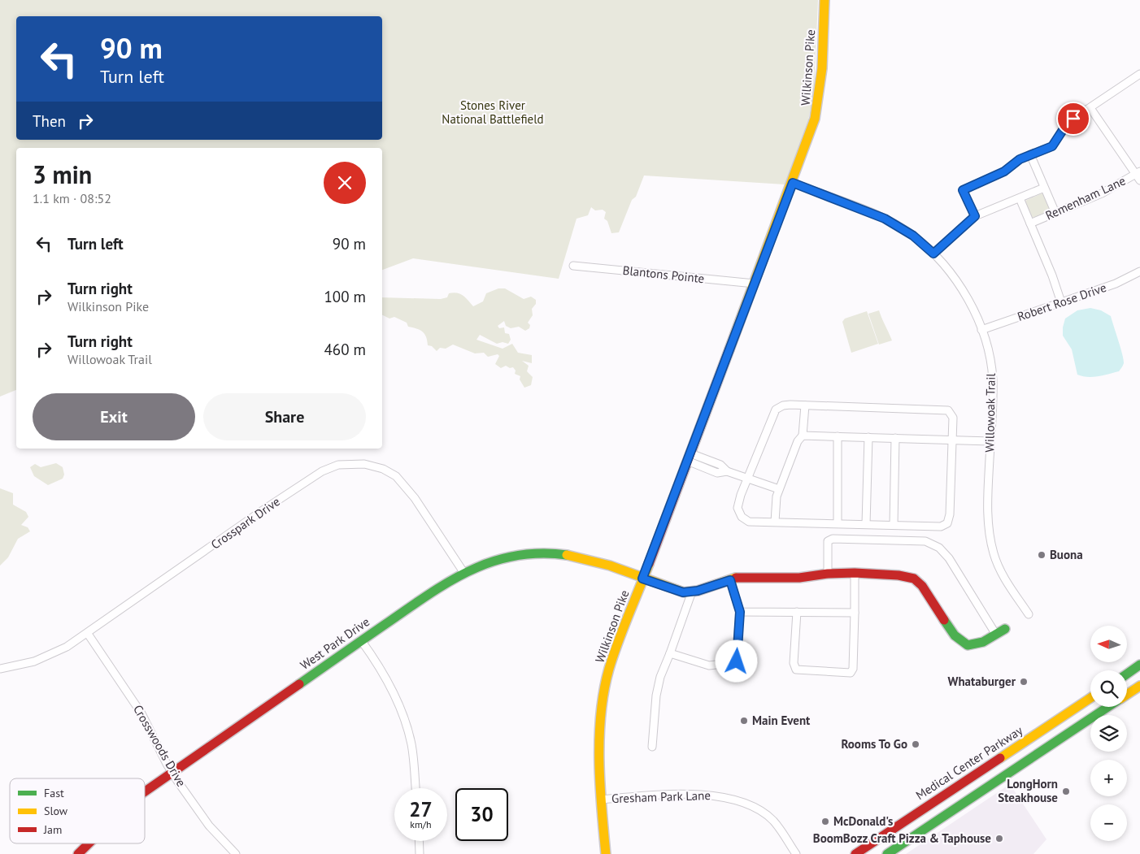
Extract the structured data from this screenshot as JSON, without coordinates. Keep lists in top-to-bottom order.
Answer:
{
  "streets": {
    "street": [
      "Wilkinson Pike",
      "Remenham Lane",
      "Blantons Pointe",
      "Robert Rose Drive",
      "Willowoak Trail",
      "Crosspark Drive",
      "West Park Drive",
      "Crosswoods Drive",
      "Medical Center Parkway",
      "Gresham Park Lane"
    ]
  },
  "crossings": [
    ["Wilkinson Pike", "Blantons Pointe"],
    ["Wilkinson Pike", "Willowoak Trail"],
    ["Wilkinson Pike", "West Park Drive"],
    ["Wilkinson Pike", "Gresham Park Lane"],
    ["Robert Rose Drive", "Willowoak Trail"],
    ["Crosspark Drive", "West Park Drive"],
    ["Crosspark Drive", "Crosswoods Drive"],
    ["West Park Drive", "Crosswoods Drive"]
  ],
  "parks": ["Stones River National Battlefield"],
  "places": [
    "Buona",
    "Whataburger",
    "Main Event",
    "Rooms To Go",
    "LongHorn Steakhouse",
    "McDonald's",
    "BoomBozz Craft Pizza & Taphouse"
  ],
  "legend": ["Fast", "Slow", "Jam"],
  "north": "left",
  "page": {
    "turn": ["90 m", "Turn left"],
    "then": "Then",
    "heading": ["3 min", "1.1 km · 08:52"],
    "list": [
      {
        "name": "Turn left",
        "value": "90 m"
      },
      {
        "name": "Turn right",
        "note": "Wilkinson Pike",
        "value": "100 m"
      },
      {
        "name": "Turn right",
        "note": "Willowoak Trail",
        "value": "460 m"
      }
    ],
    "buttons": ["Exit", "Share"],
    "map_buttons": ["+", "−"],
    "speed": "27 km/h",
    "limit": "30"
  }
}
